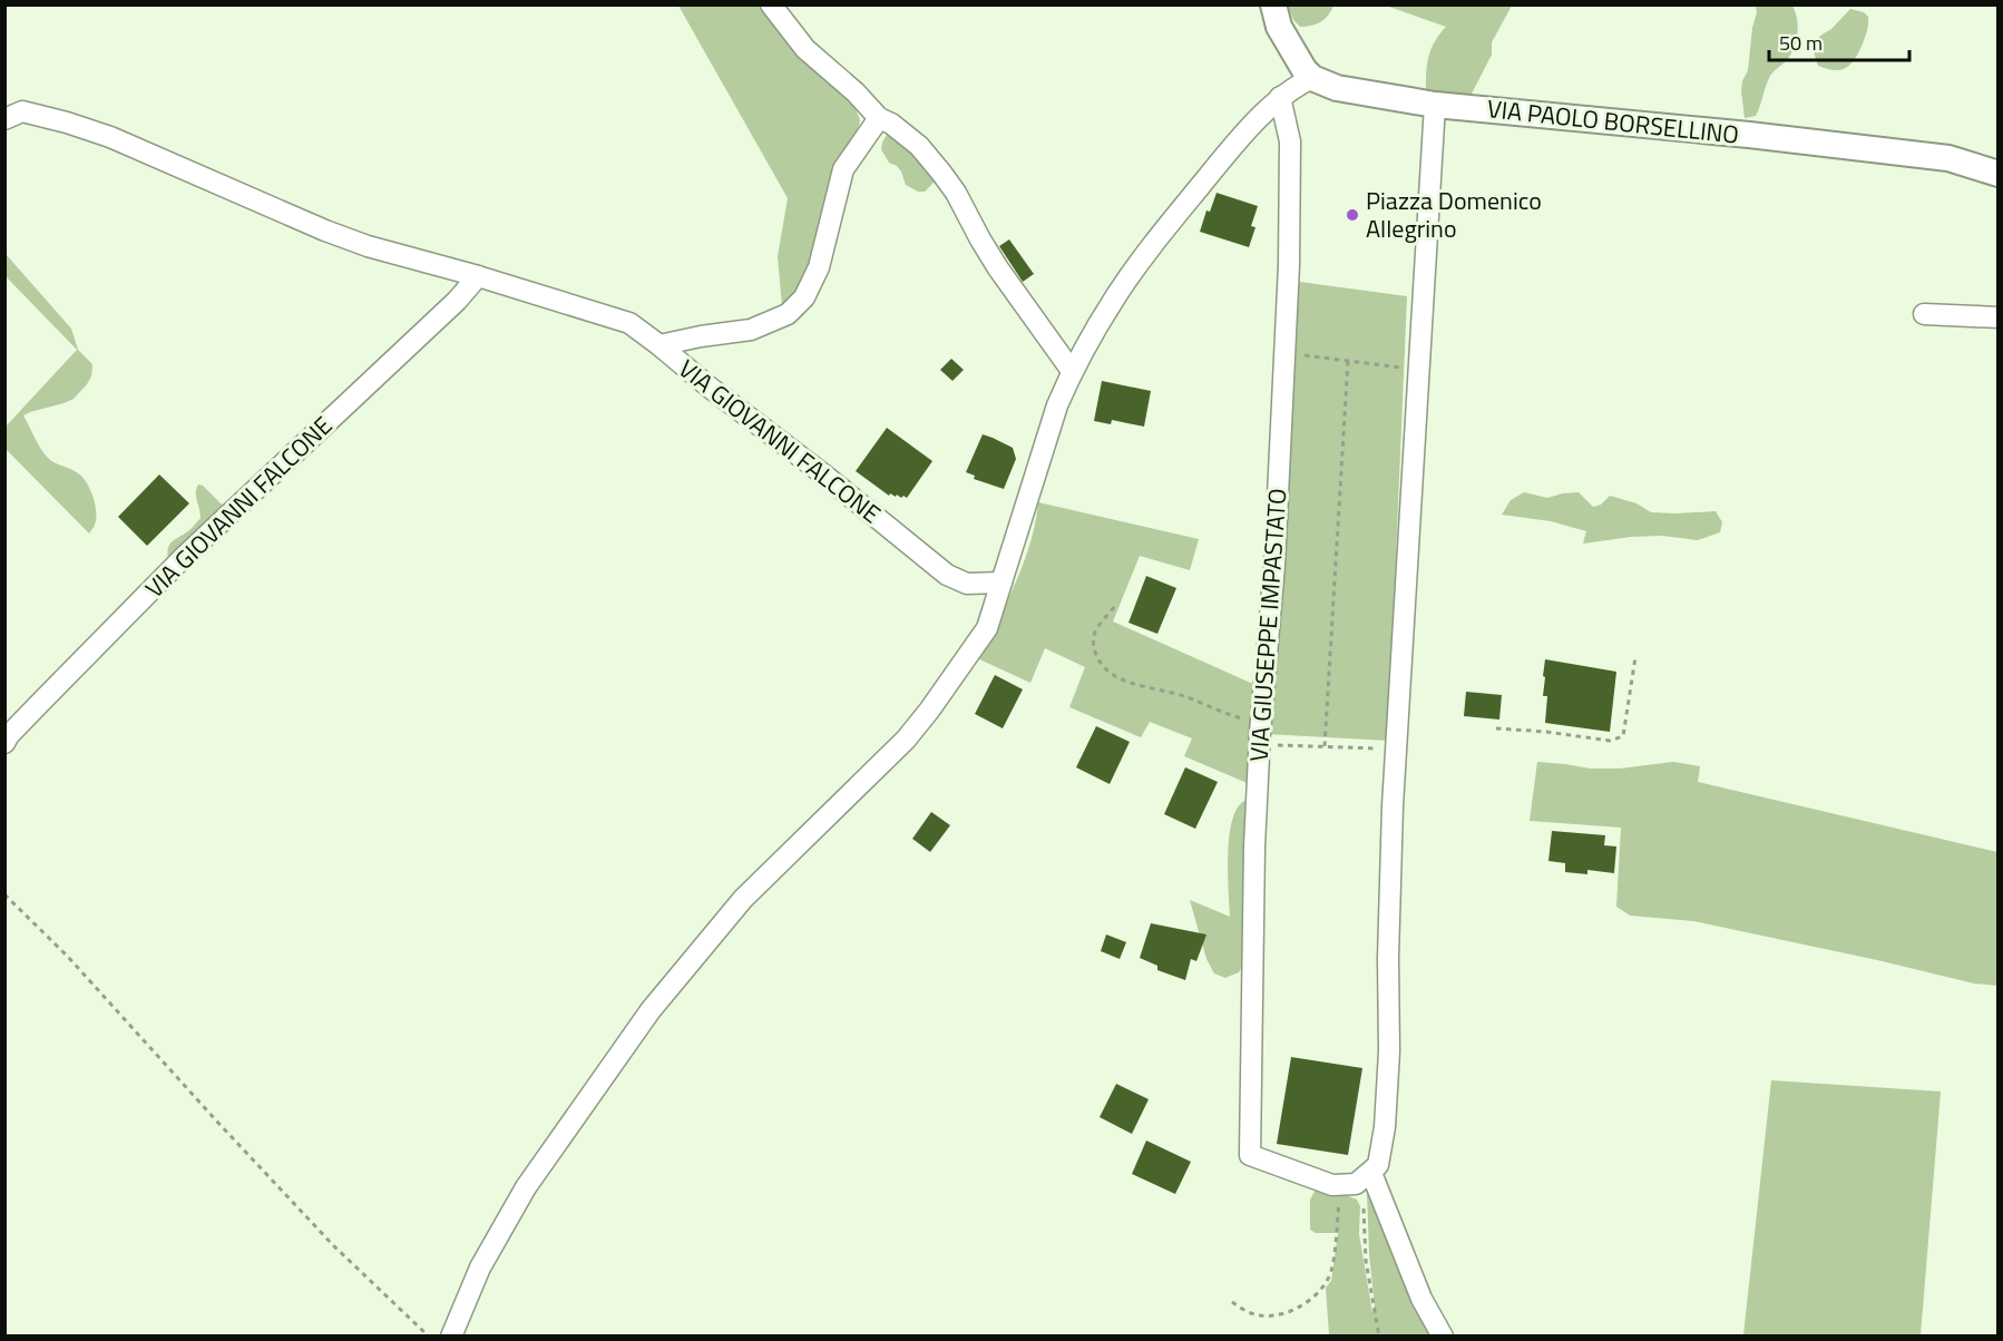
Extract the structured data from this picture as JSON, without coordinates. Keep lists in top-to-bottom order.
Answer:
{
  "streets": {
    "street": ["VIA PAOLO BORSELLINO", "VIA GIOVANNI FALCONE", "VIA GIUSEPPE IMPASTATO"]
  },
  "places": ["Piazza Domenico Allegrino"],
  "scale_bar": "50 m"
}
